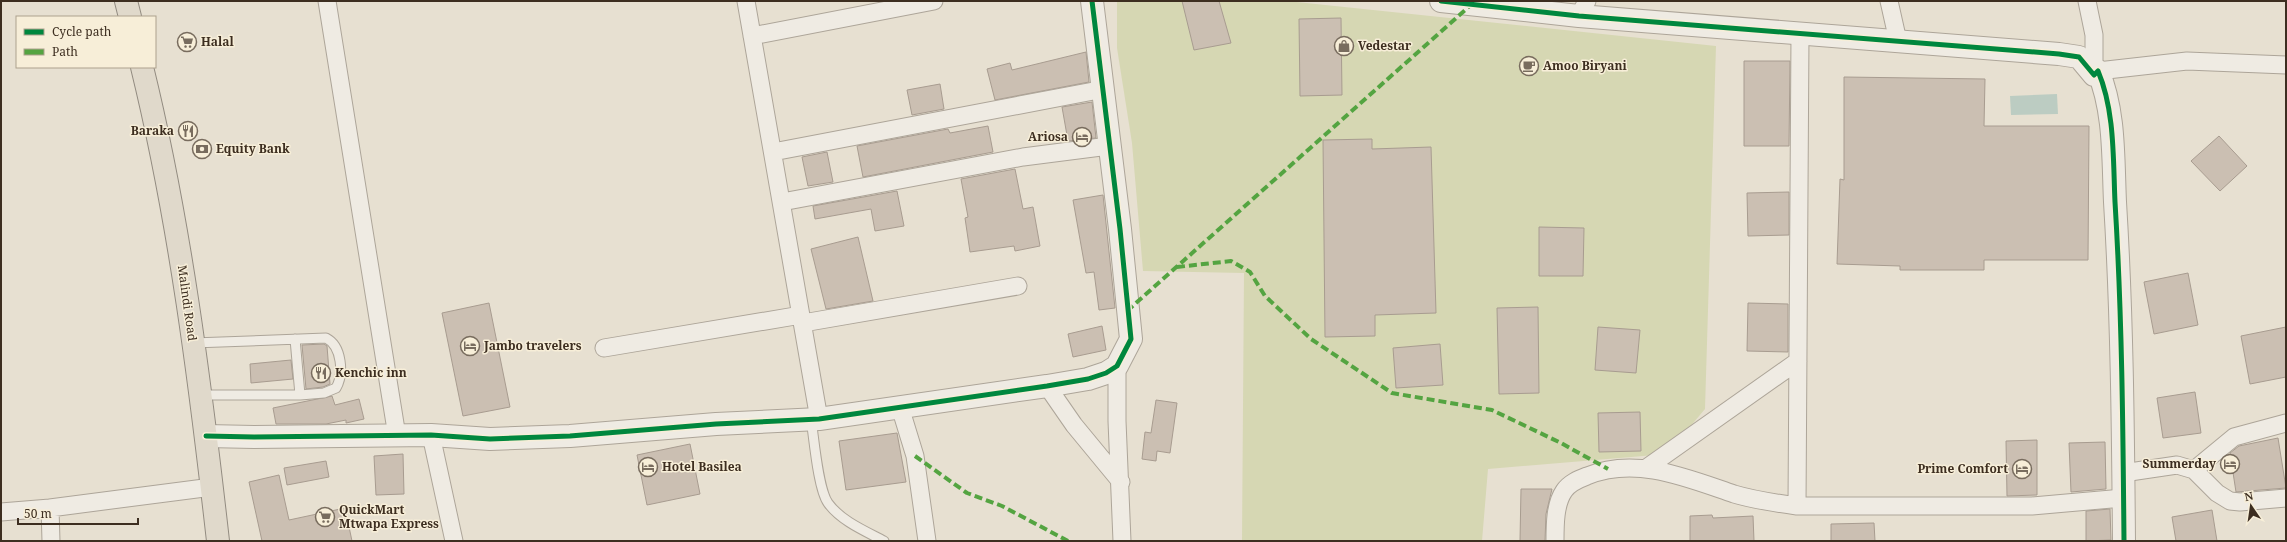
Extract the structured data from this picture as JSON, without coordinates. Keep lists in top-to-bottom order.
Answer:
{
  "streets": {
    "highway": ["Malindi Road"]
  },
  "places": {
    "supermarket": ["Halal", "QuickMart Mtwapa Express"],
    "shop": ["Vedestar"],
    "cafe": ["Amoo Biryani"],
    "restaurant": ["Baraka", "Kenchic inn"],
    "hotel": [
      "Ariosa",
      "Jambo travelers",
      "Summerday",
      "Hotel Basilea",
      "Prime Comfort"
    ],
    "bank": ["Equity Bank"]
  },
  "legend": ["Cycle path", "Path"],
  "scale_bar": "50 m",
  "north": "top"
}
